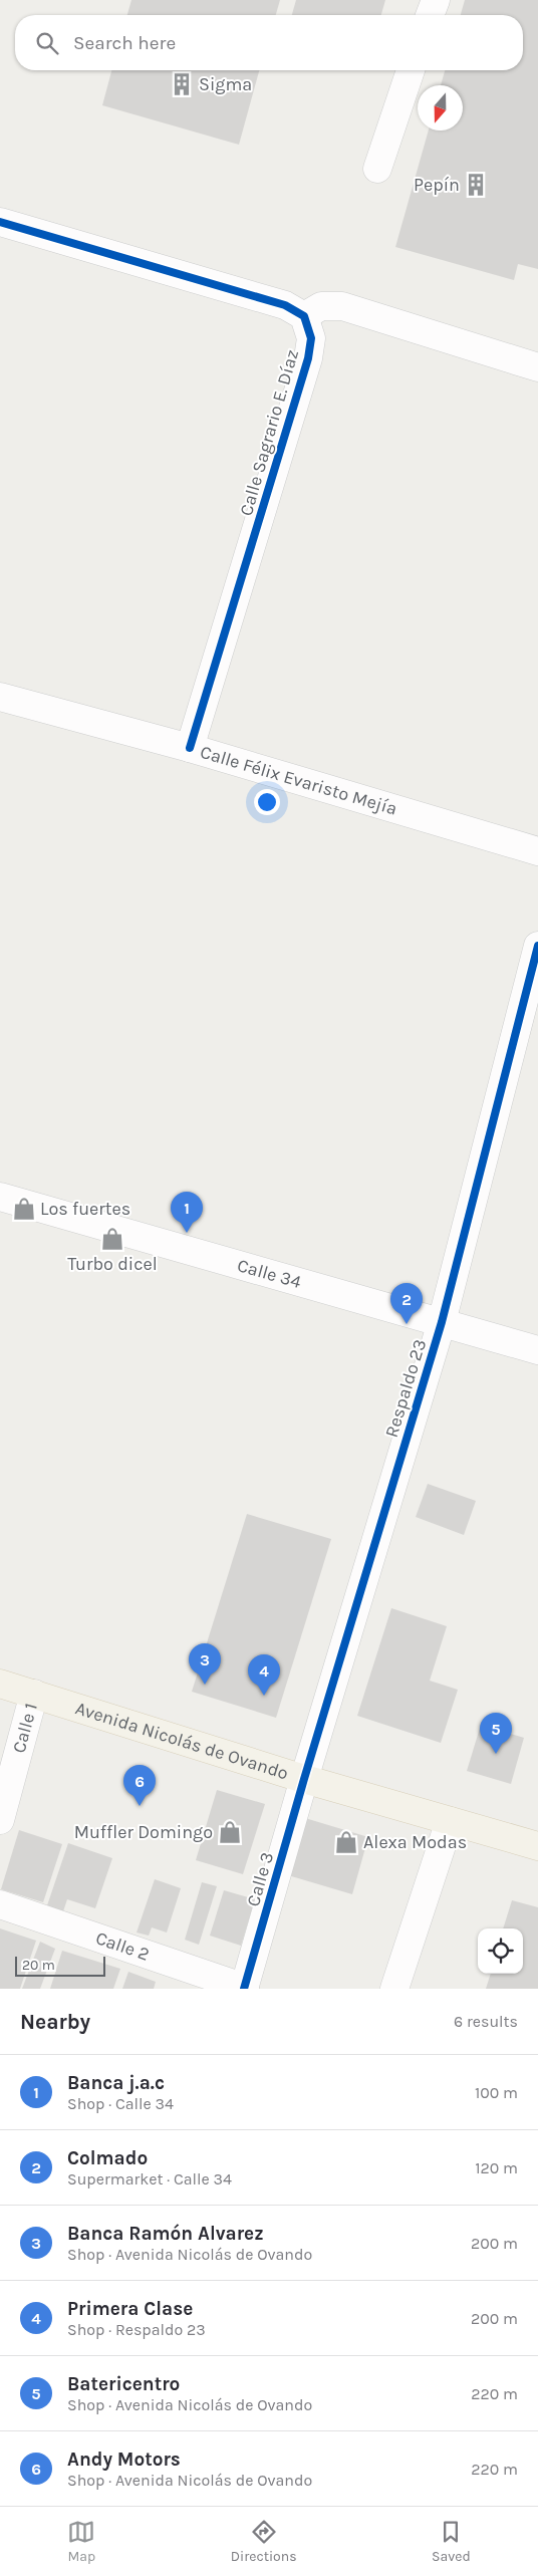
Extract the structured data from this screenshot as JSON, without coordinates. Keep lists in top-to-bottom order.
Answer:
{
  "streets": {
    "main road": ["Avenida Nicolás de Ovando"],
    "street": [
      "Calle Sagrario E. Díaz",
      "Calle Félix Evaristo Mejía",
      "Calle 34",
      "Respaldo 23",
      "Calle 1",
      "Calle 3",
      "Calle 2"
    ]
  },
  "crossings": [
    ["Calle Sagrario E. Díaz", "Calle Félix Evaristo Mejía"],
    ["Calle 34", "Respaldo 23"],
    ["Respaldo 23", "Avenida Nicolás de Ovando"],
    ["Respaldo 23", "Calle 3"],
    ["Calle 1", "Avenida Nicolás de Ovando"],
    ["Avenida Nicolás de Ovando", "Calle 3"],
    ["Calle 3", "Calle 2"]
  ],
  "places": {
    "building": ["Sigma", "Pepín"],
    "shop": [
      "Los fuertes",
      "Turbo dicel",
      "Muffler Domingo",
      "Alexa Modas"
    ]
  },
  "scale_bar": "20 m",
  "north": "bottom",
  "page": {
    "search": "Search here",
    "pins": [
      "1",
      "2",
      "3",
      "4",
      "5",
      "6"
    ],
    "scale": "20 m",
    "heading": ["Nearby", "6 results"],
    "list": [
      {
        "mark": "1",
        "name": "Banca j.a.c",
        "note": "Shop · Calle 34",
        "value": "100 m"
      },
      {
        "mark": "2",
        "name": "Colmado",
        "note": "Supermarket · Calle 34",
        "value": "120 m"
      },
      {
        "mark": "3",
        "name": "Banca Ramón Alvarez",
        "note": "Shop · Avenida Nicolás de Ovando",
        "value": "200 m"
      },
      {
        "mark": "4",
        "name": "Primera Clase",
        "note": "Shop · Respaldo 23",
        "value": "200 m"
      },
      {
        "mark": "5",
        "name": "Batericentro",
        "note": "Shop · Avenida Nicolás de Ovando",
        "value": "220 m"
      },
      {
        "mark": "6",
        "name": "Andy Motors",
        "note": "Shop · Avenida Nicolás de Ovando",
        "value": "220 m"
      }
    ],
    "nav": ["Map", "Directions", "Saved"]
  }
}
